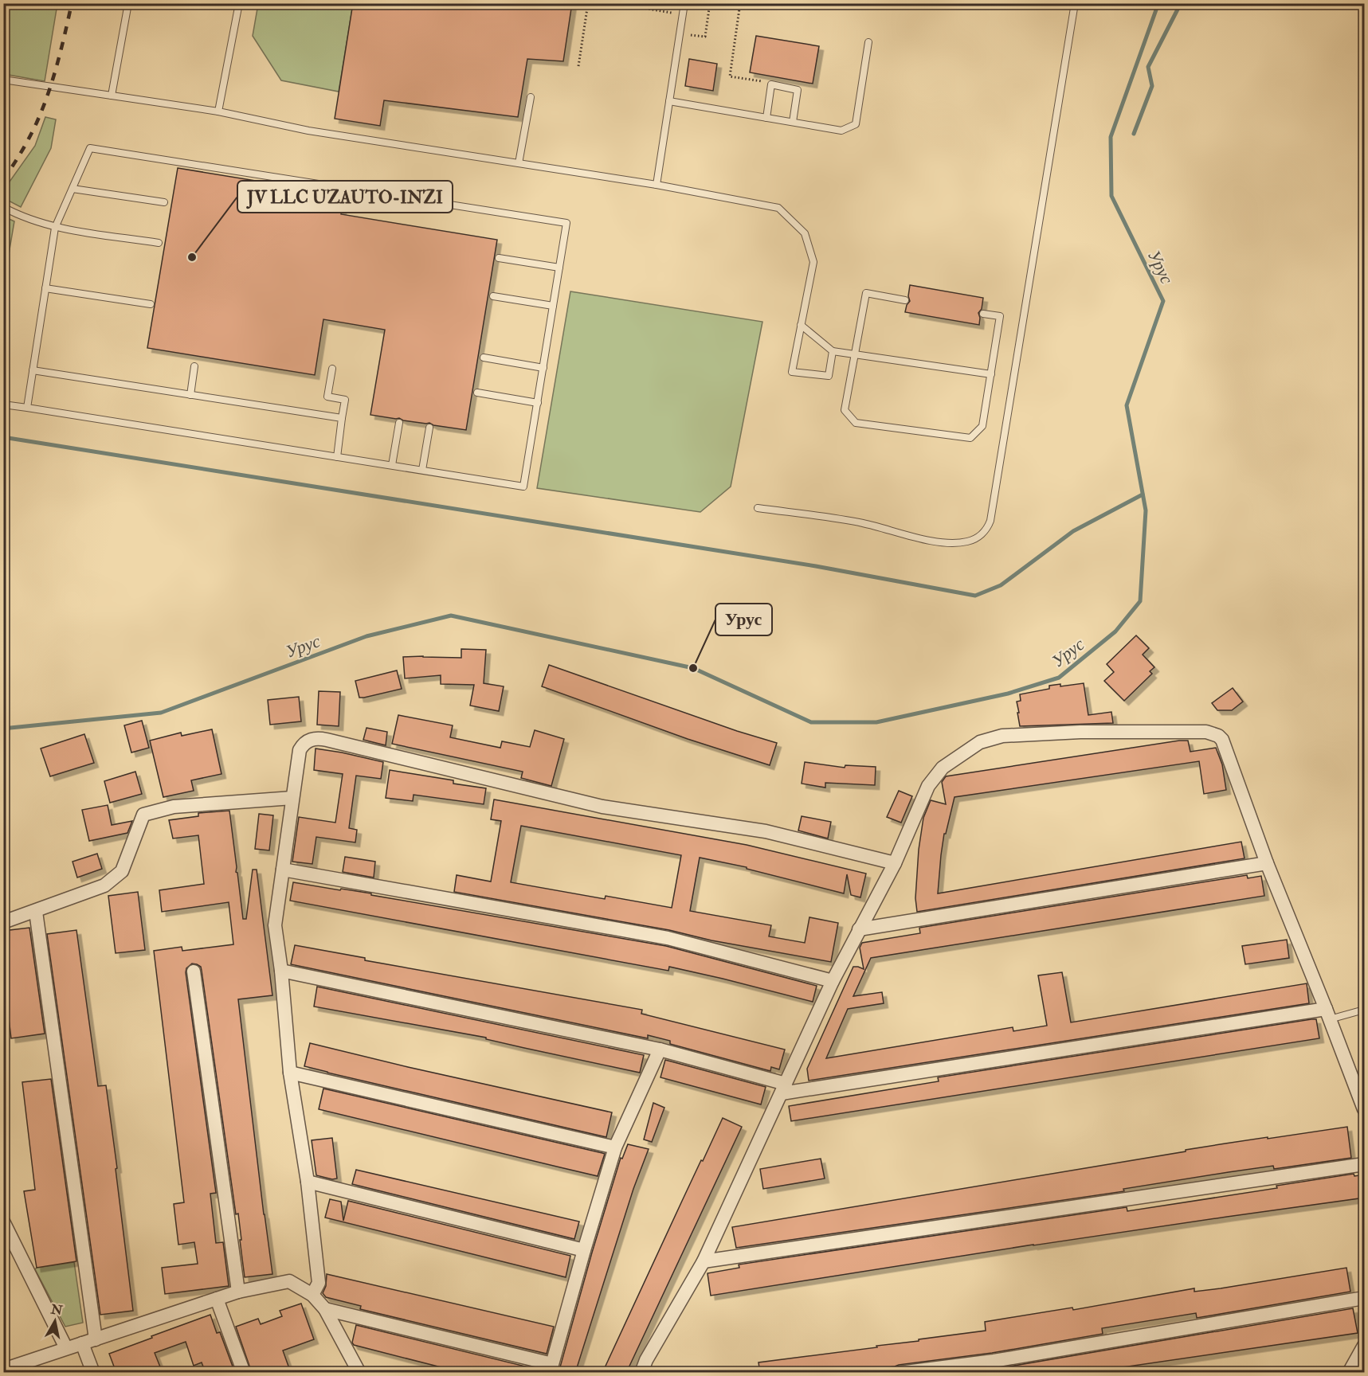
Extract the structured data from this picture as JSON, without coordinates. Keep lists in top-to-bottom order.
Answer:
{
  "water": ["Урус"],
  "places": ["JV LLC UZAUTO-INZI", "Урус"],
  "north": "top"
}
